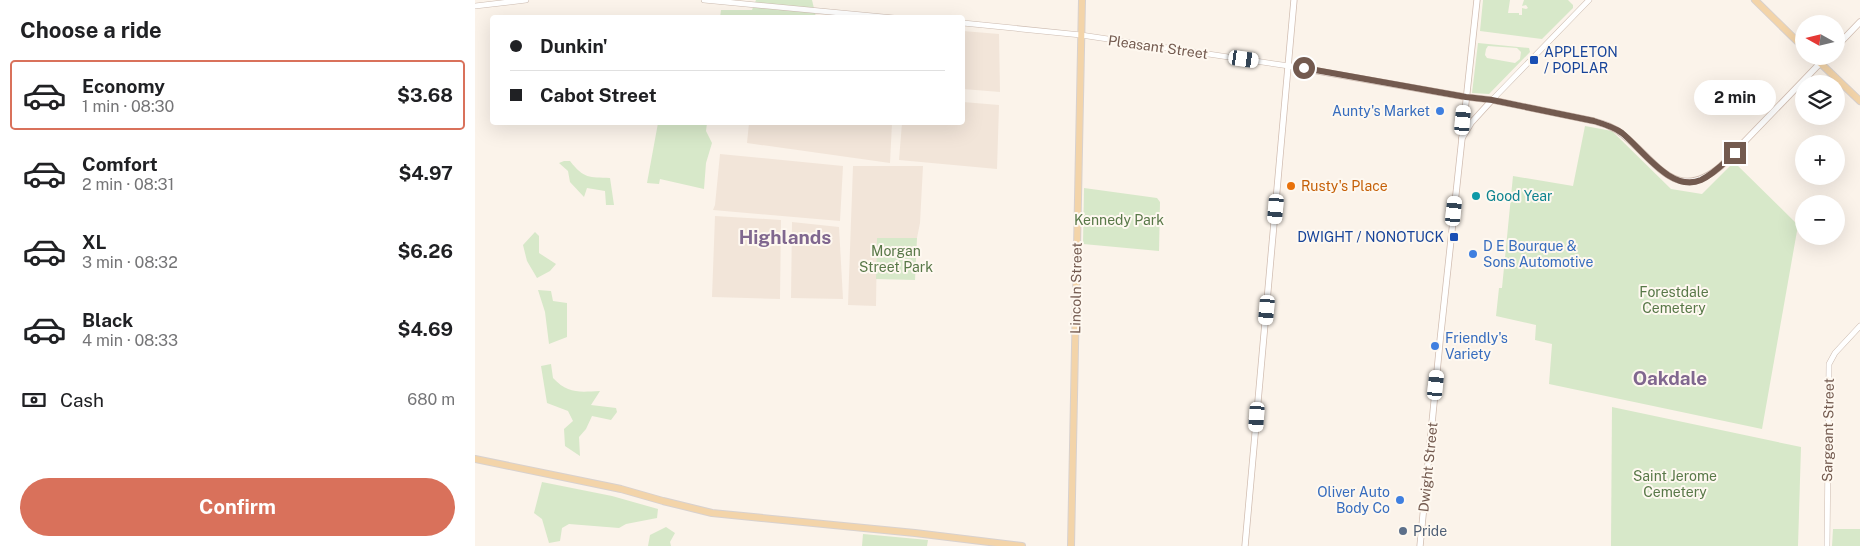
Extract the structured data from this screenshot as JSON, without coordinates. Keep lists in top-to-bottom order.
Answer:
{
  "streets": {
    "main road": ["Pleasant Street", "Lincoln Street", "Dwight Street"],
    "street": ["Sargeant Street"]
  },
  "crossings": [
    ["Pleasant Street", "Lincoln Street"],
    ["Pleasant Street", "Dwight Street"]
  ],
  "districts": ["Highlands", "Oakdale"],
  "parks": [
    "Kennedy Park",
    "Morgan Street Park",
    "Forestdale Cemetery",
    "Saint Jerome Cemetery"
  ],
  "places": {
    "transit": ["APPLETON / POPLAR", "DWIGHT / NONOTUCK"],
    "other": [
      "Aunty's Market",
      "Rusty's Place",
      "Good Year",
      "D E Bourque & Sons Automotive",
      "Friendly's Variety",
      "Oliver Auto Body Co",
      "Pride"
    ]
  },
  "north": "left",
  "page": {
    "heading": "Choose a ride",
    "map_buttons": ["+", "−"],
    "banner": ["Dunkin'", "Cabot Street"],
    "list": [
      {
        "name": "Economy",
        "note": "1 min · 08:30",
        "value": "$3.68"
      },
      {
        "name": "Comfort",
        "note": "2 min · 08:31",
        "value": "$4.97"
      },
      {
        "name": "XL",
        "note": "3 min · 08:32",
        "value": "$6.26"
      },
      {
        "name": "Black",
        "note": "4 min · 08:33",
        "value": "$4.69"
      }
    ],
    "bubble": "2 min",
    "pay": ["Cash", "680 m"],
    "buttons": "Confirm"
  }
}
